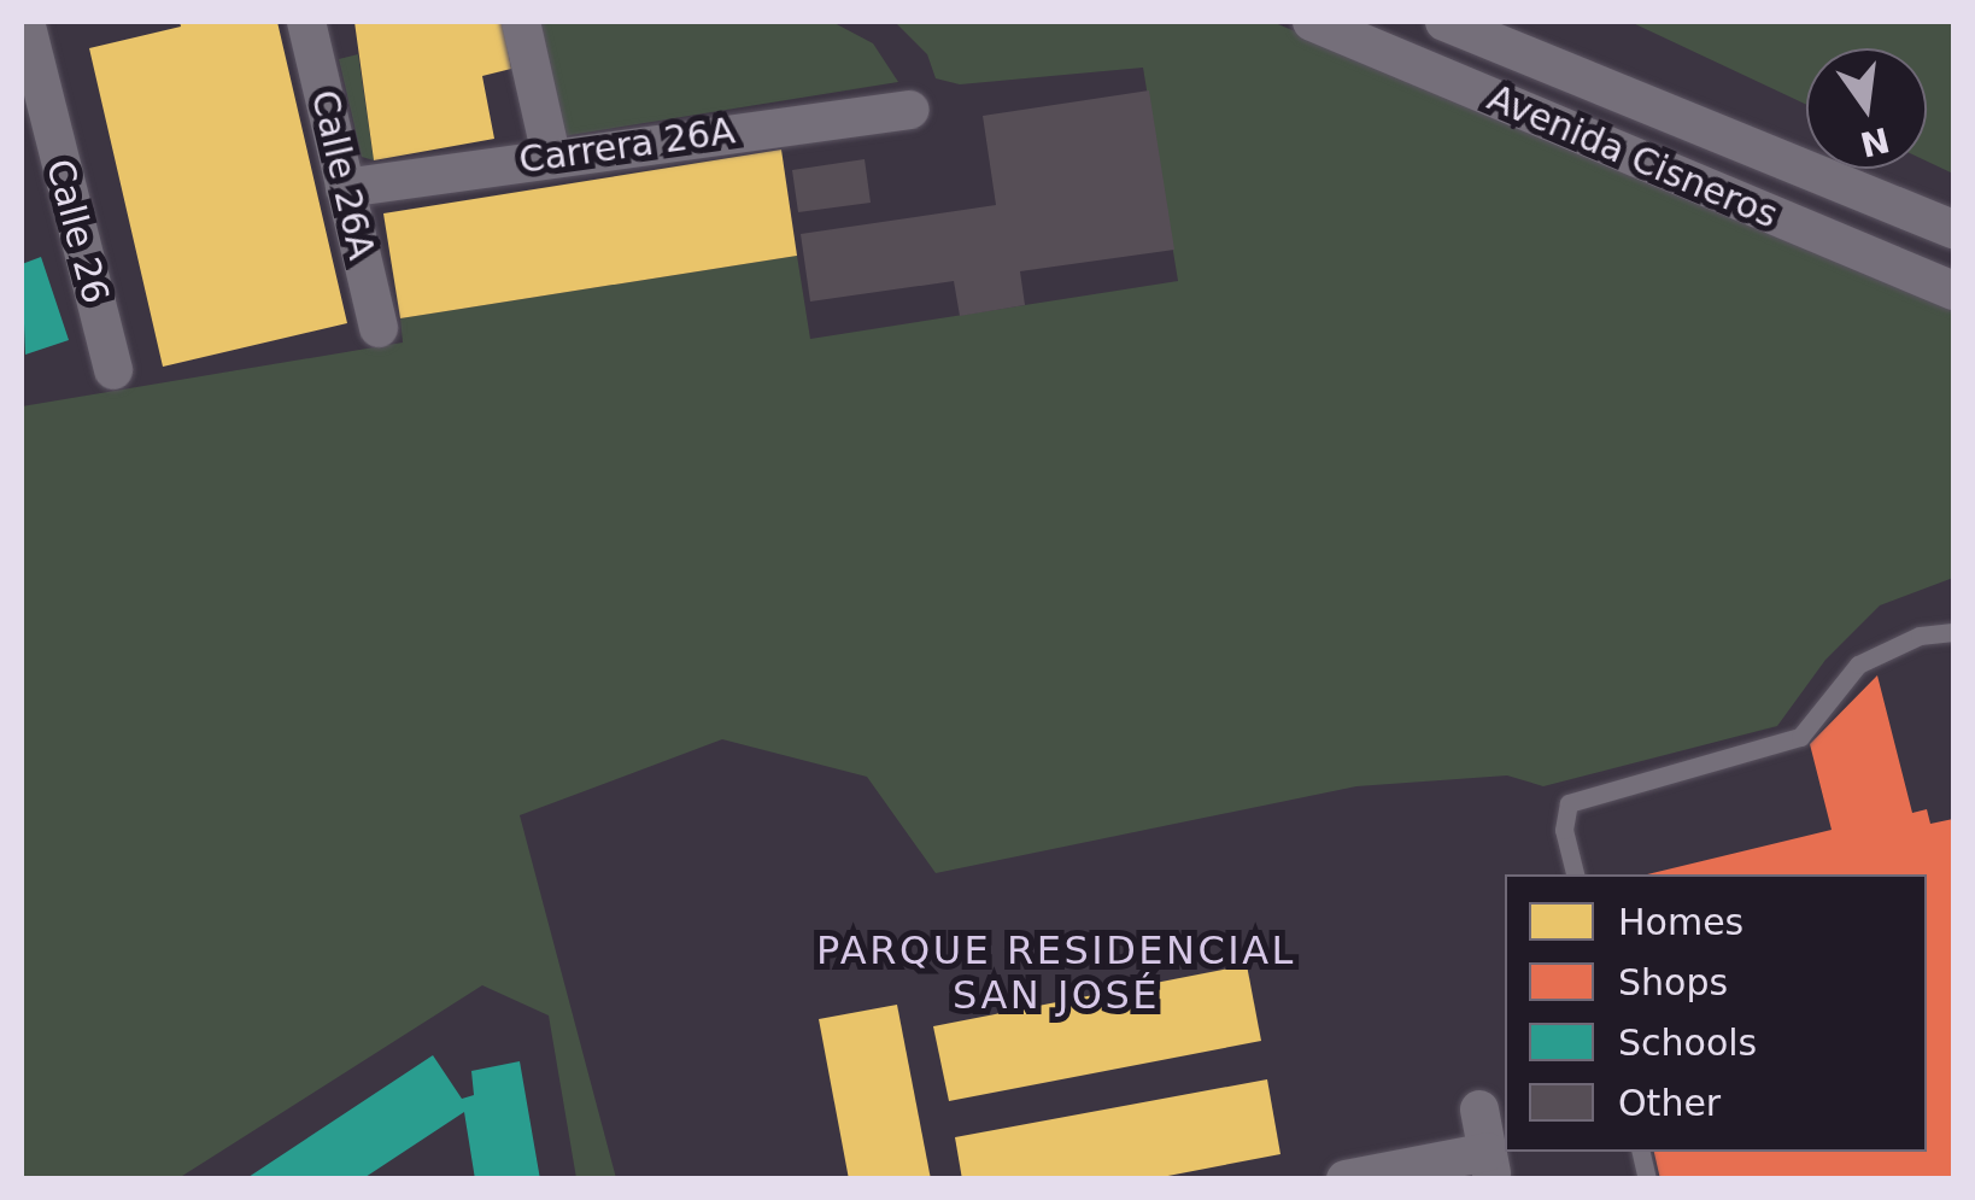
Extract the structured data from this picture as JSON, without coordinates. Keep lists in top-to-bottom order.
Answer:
{
  "streets": {
    "street": [
      "Carrera 26A",
      "Avenida Cisneros",
      "Calle 26A",
      "Calle 26"
    ]
  },
  "crossings": [
    ["Carrera 26A", "Calle 26A"]
  ],
  "districts": ["PARQUE RESIDENCIAL SAN JOSÉ"],
  "legend": [
    "Homes",
    "Shops",
    "Schools",
    "Other"
  ],
  "north": "bottom"
}
